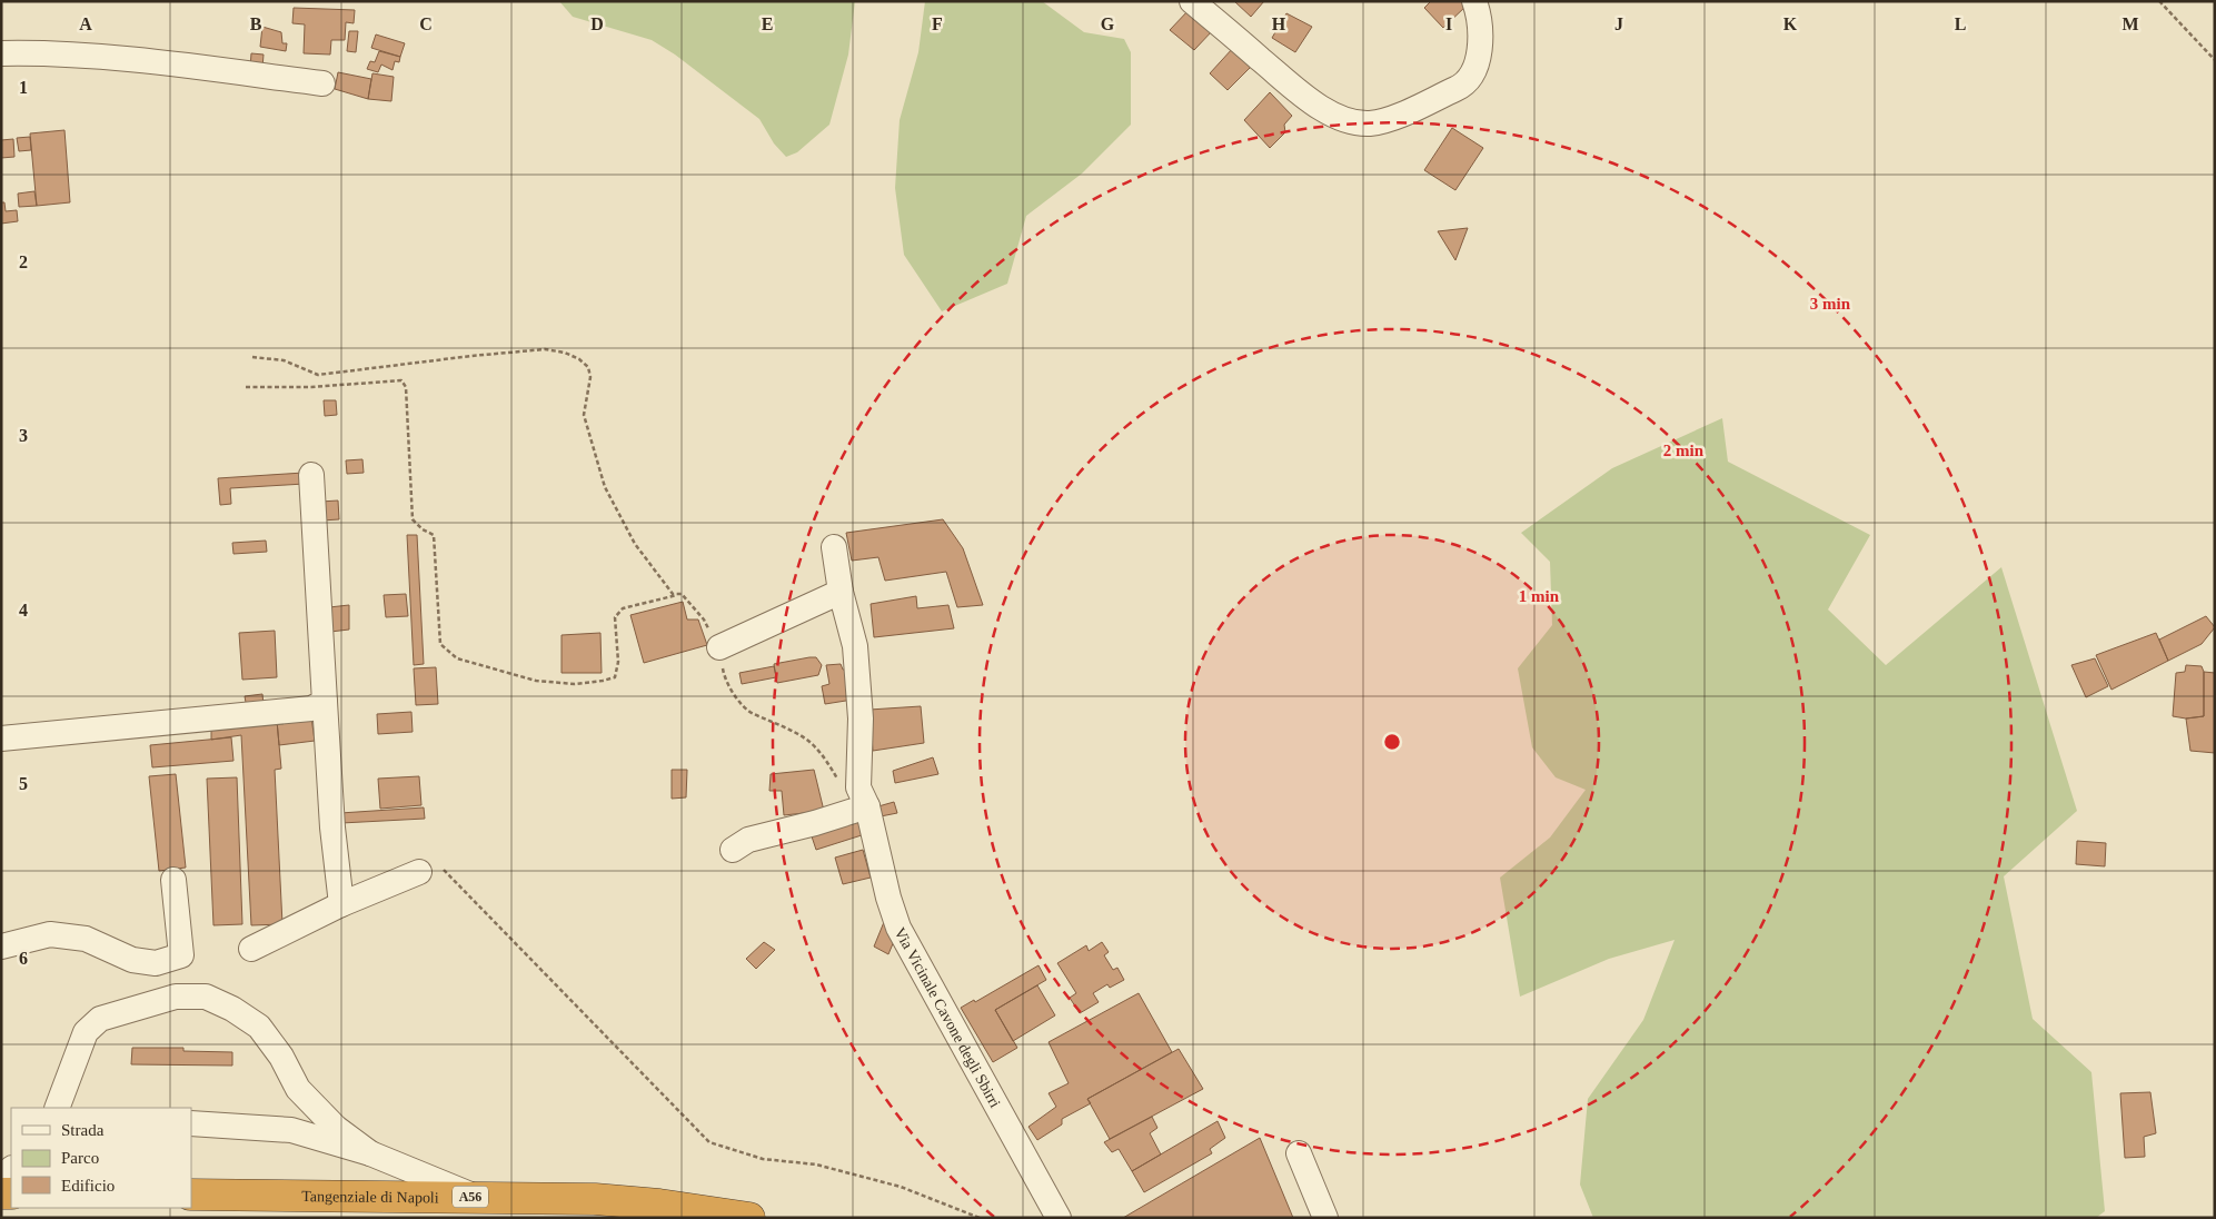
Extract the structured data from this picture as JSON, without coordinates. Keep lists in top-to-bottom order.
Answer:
{
  "streets": {
    "highway": ["Tangenziale di Napoli", "A56"],
    "street": ["Via Vicinale Cavone degli Sbirri"]
  },
  "legend": ["Strada", "Parco", "Edificio"],
  "grid": {
    "columns": [
      "A",
      "B",
      "C",
      "D",
      "E",
      "F",
      "G",
      "H",
      "I",
      "J",
      "K",
      "L",
      "M"
    ],
    "rows": [
      "1",
      "2",
      "3",
      "4",
      "5",
      "6"
    ]
  },
  "rings": ["3 min", "2 min", "1 min"]
}
